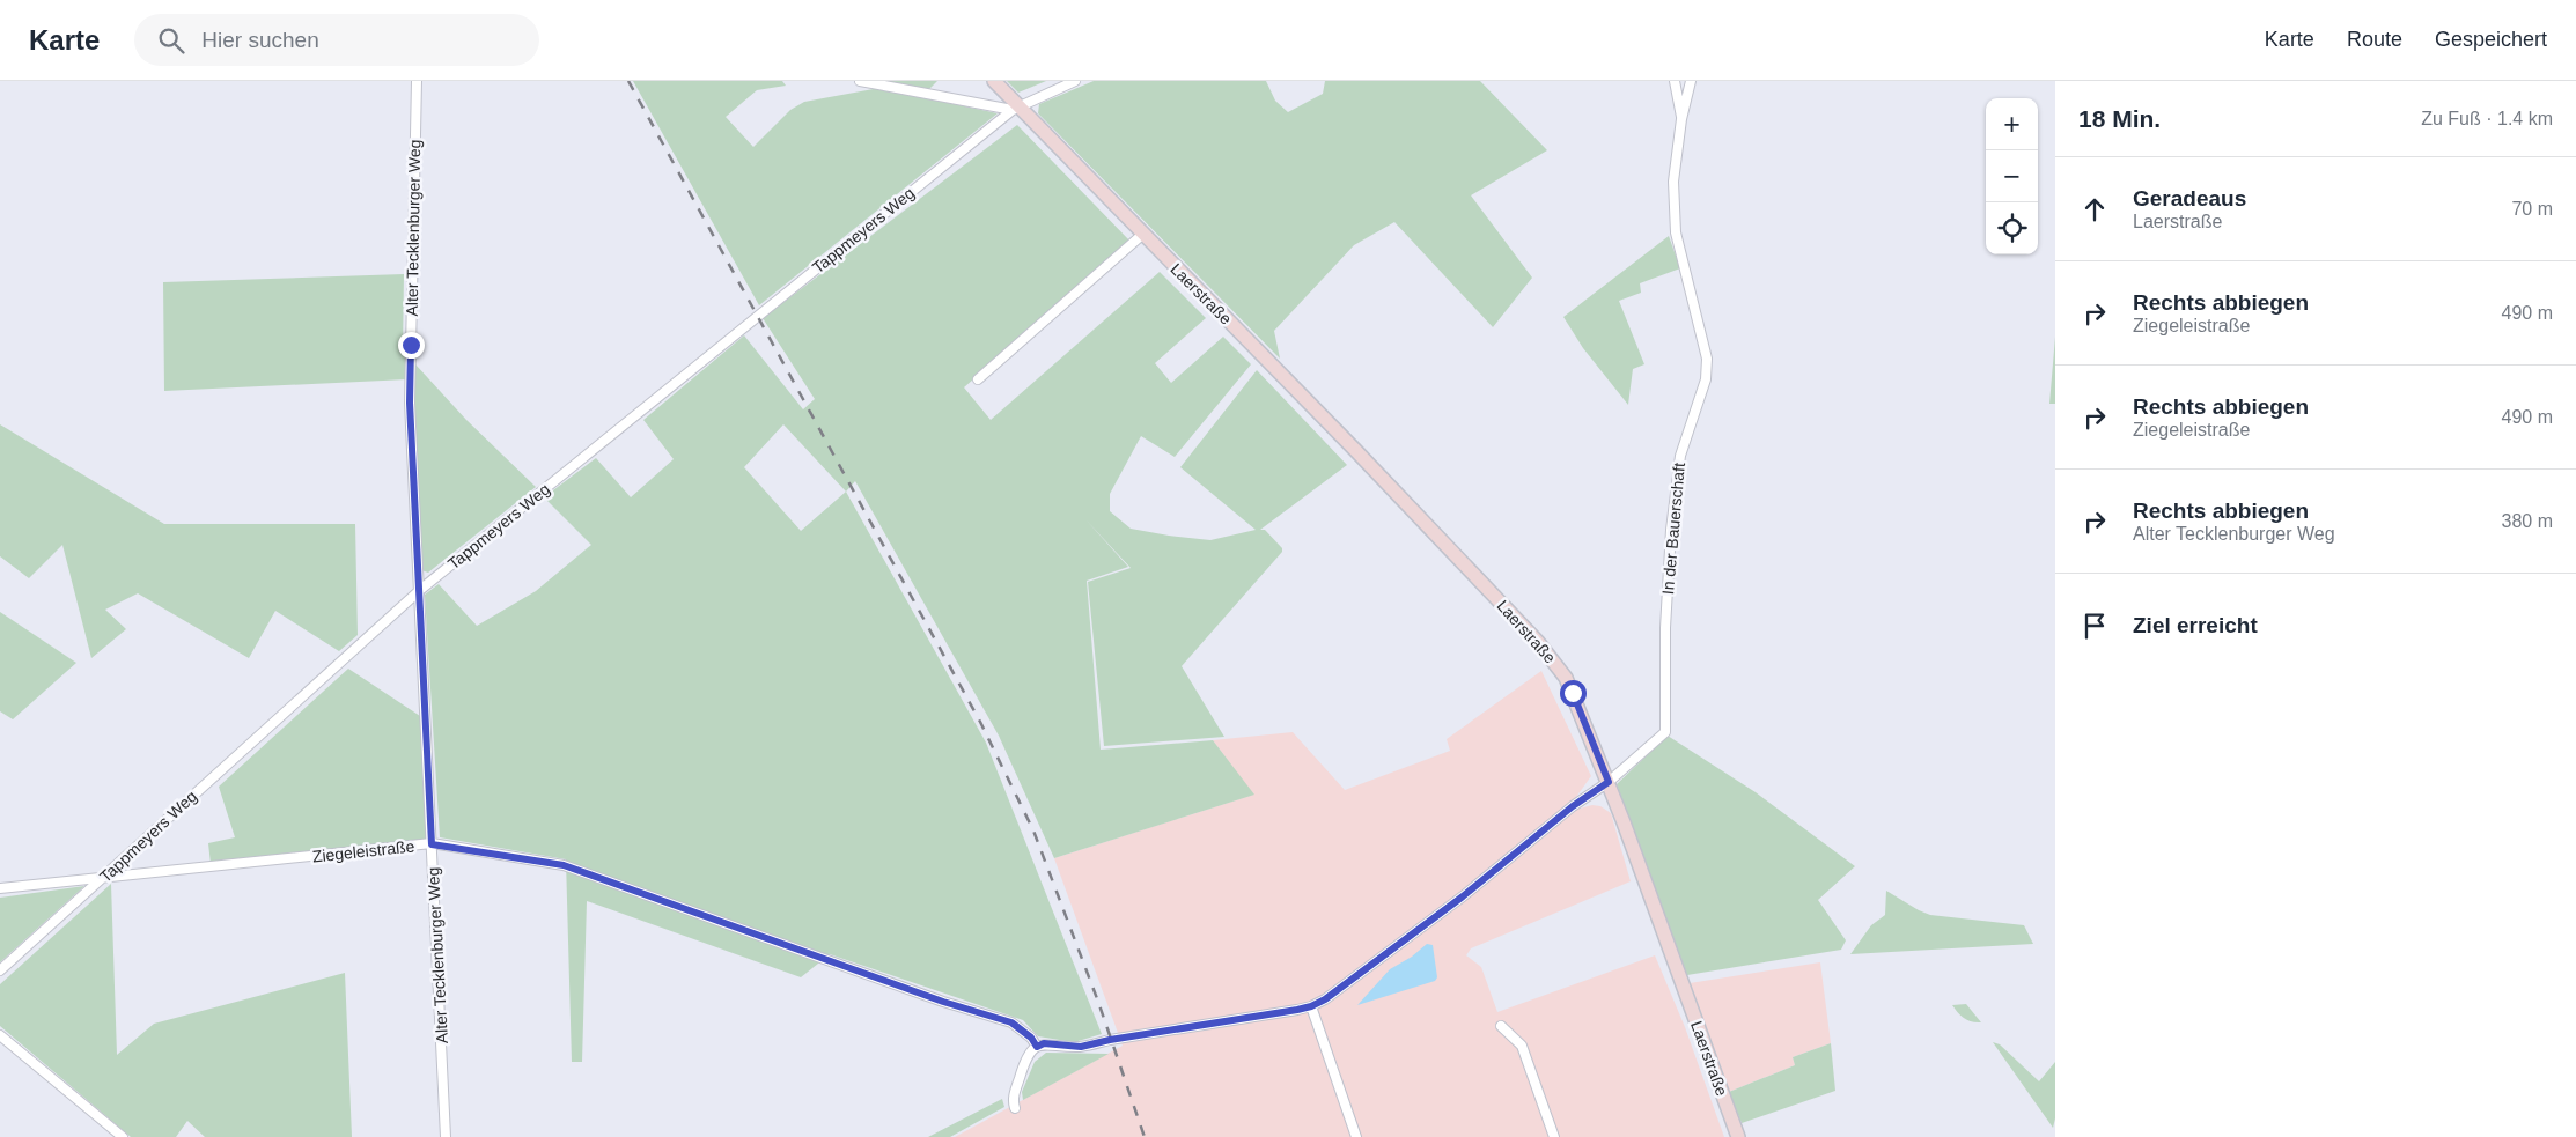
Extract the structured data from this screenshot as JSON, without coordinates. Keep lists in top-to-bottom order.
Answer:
{
  "streets": {
    "main road": ["Laerstraße"],
    "street": [
      "Alter Tecklenburger Weg",
      "Tappmeyers Weg",
      "In der Bauerschaft",
      "Ziegeleistraße"
    ]
  },
  "crossings": [
    ["Alter Tecklenburger Weg", "Tappmeyers Weg"],
    ["Alter Tecklenburger Weg", "Ziegeleistraße"],
    ["Tappmeyers Weg", "Laerstraße"],
    ["Tappmeyers Weg", "Ziegeleistraße"],
    ["Laerstraße", "In der Bauerschaft"]
  ],
  "page": {
    "header": "Karte",
    "search": "Hier suchen",
    "nav": ["Karte", "Route", "Gespeichert"],
    "heading": ["18 Min.", "Zu Fuß · 1.4 km"],
    "map_buttons": ["+", "−"],
    "list": [
      ["Geradeaus", "Laerstraße", "70 m"],
      ["Rechts abbiegen", "Ziegeleistraße", "490 m"],
      ["Rechts abbiegen", "Ziegeleistraße", "490 m"],
      ["Rechts abbiegen", "Alter Tecklenburger Weg", "380 m"],
      "Ziel erreicht"
    ]
  }
}
